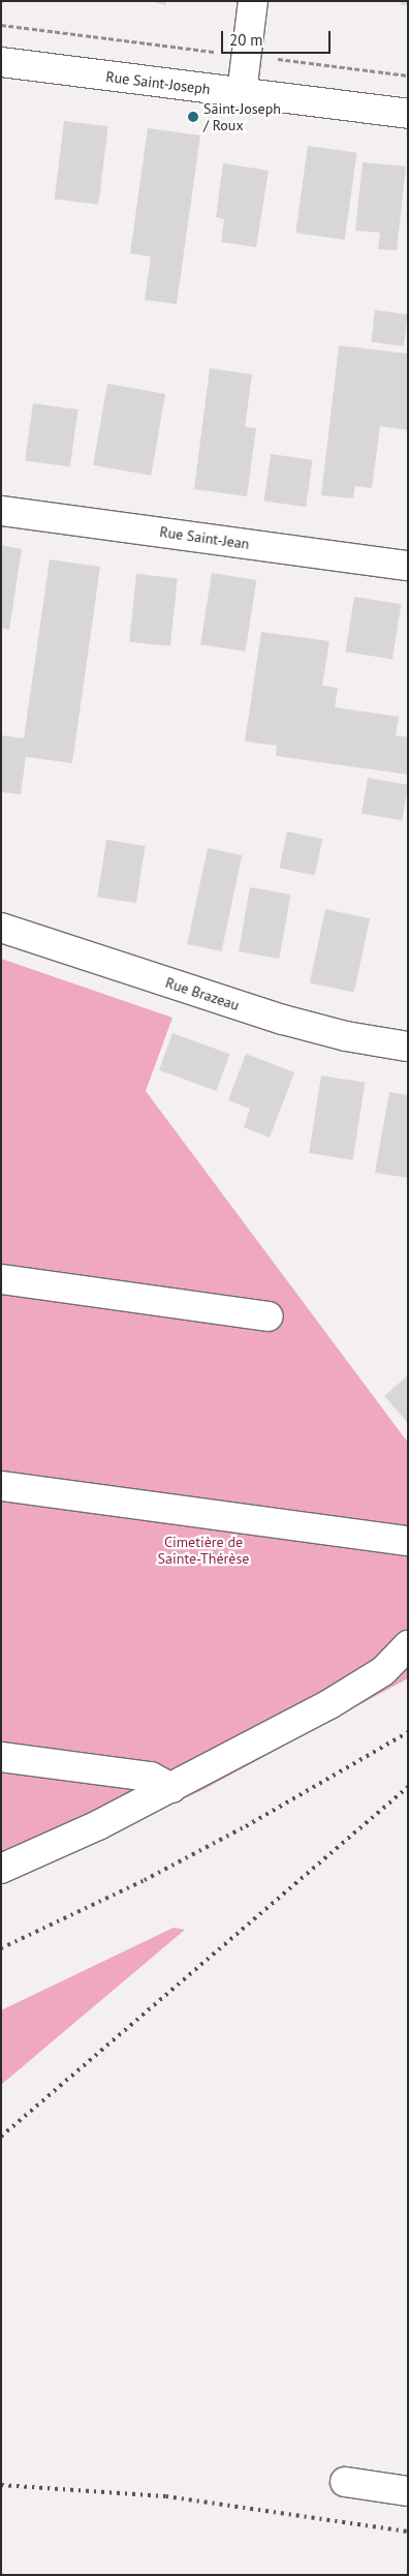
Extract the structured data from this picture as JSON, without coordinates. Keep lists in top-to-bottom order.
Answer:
{
  "streets": {
    "street": ["Rue Saint-Joseph", "Rue Saint-Jean", "Rue Brazeau"]
  },
  "parks": ["Cimetière de Sainte-Thérèse"],
  "places": ["Saint-Joseph / Roux"],
  "scale_bar": "20 m"
}
